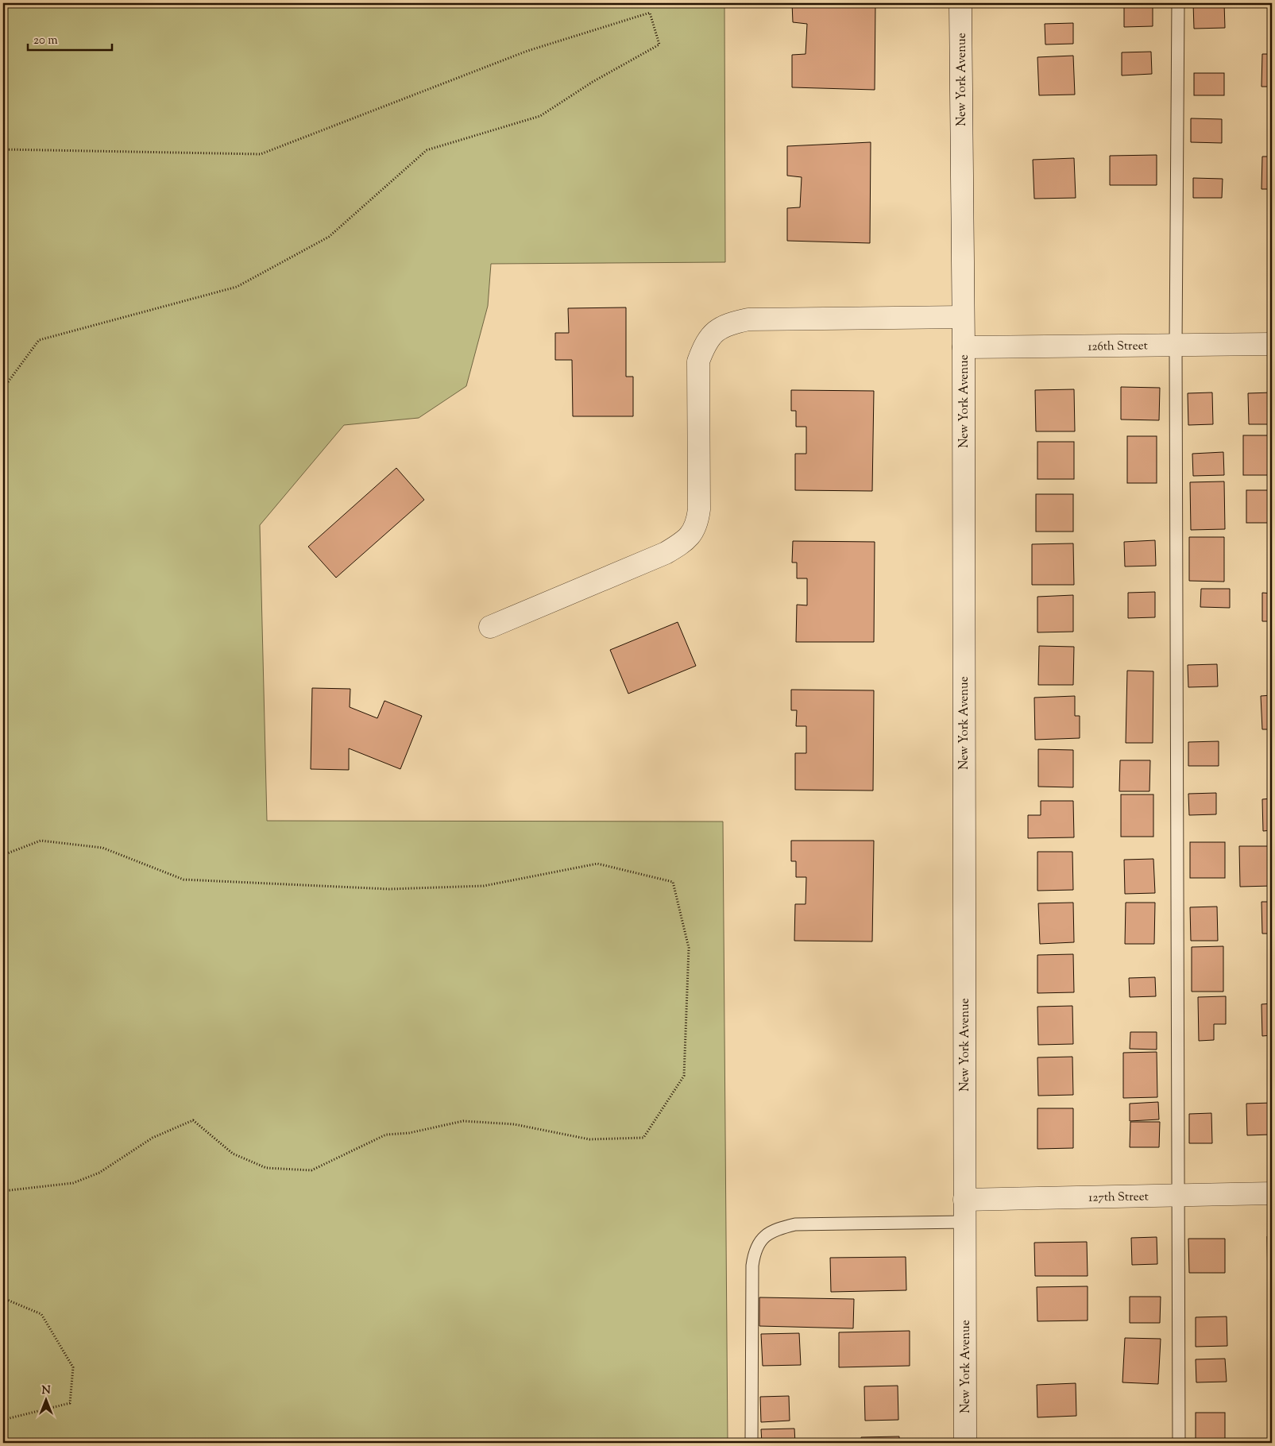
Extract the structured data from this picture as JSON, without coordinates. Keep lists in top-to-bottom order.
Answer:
{
  "streets": {
    "street": ["New York Avenue", "126th Street", "127th Street"]
  },
  "crossings": [
    ["New York Avenue", "126th Street"],
    ["New York Avenue", "127th Street"]
  ],
  "scale_bar": "20 m",
  "north": "top"
}
